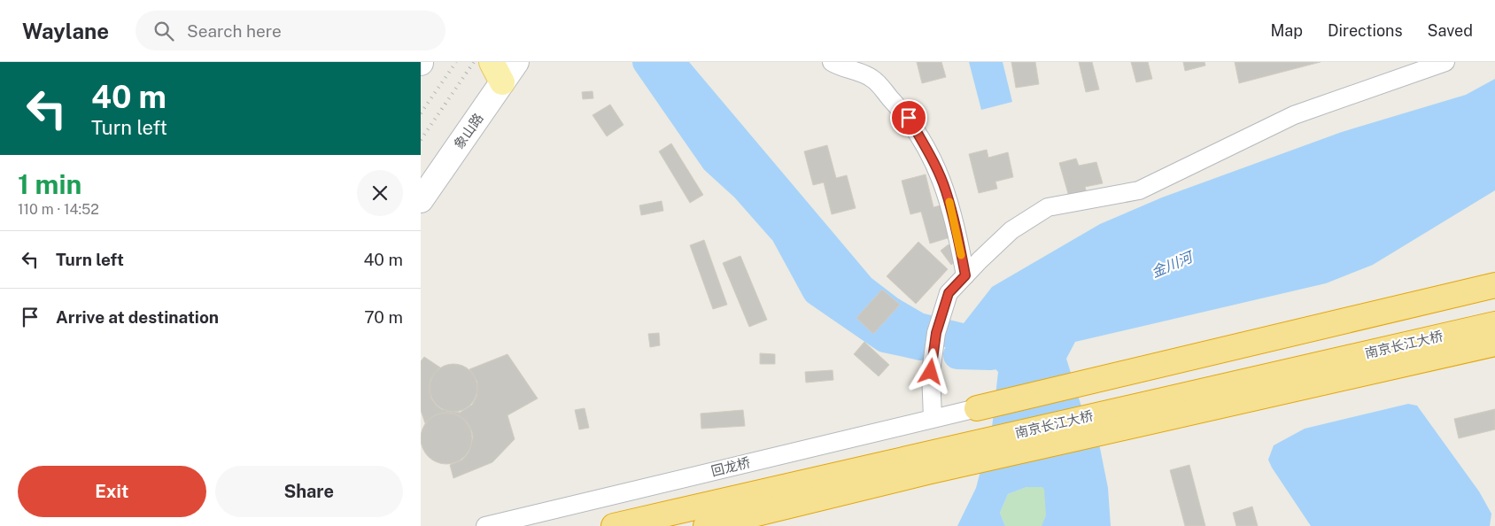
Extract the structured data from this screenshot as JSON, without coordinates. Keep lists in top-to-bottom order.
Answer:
{
  "streets": {
    "highway": ["南京长江大桥"],
    "street": ["象山路", "回龙桥"]
  },
  "water": ["金川河"],
  "page": {
    "header": "Waylane",
    "search": "Search here",
    "nav": ["Map", "Directions", "Saved"],
    "turn": ["40 m", "Turn left"],
    "heading": ["1 min", "110 m · 14:52"],
    "list": [
      {
        "name": "Turn left",
        "value": "40 m"
      },
      {
        "name": "Arrive at destination",
        "value": "70 m"
      }
    ],
    "buttons": ["Exit", "Share"]
  }
}
